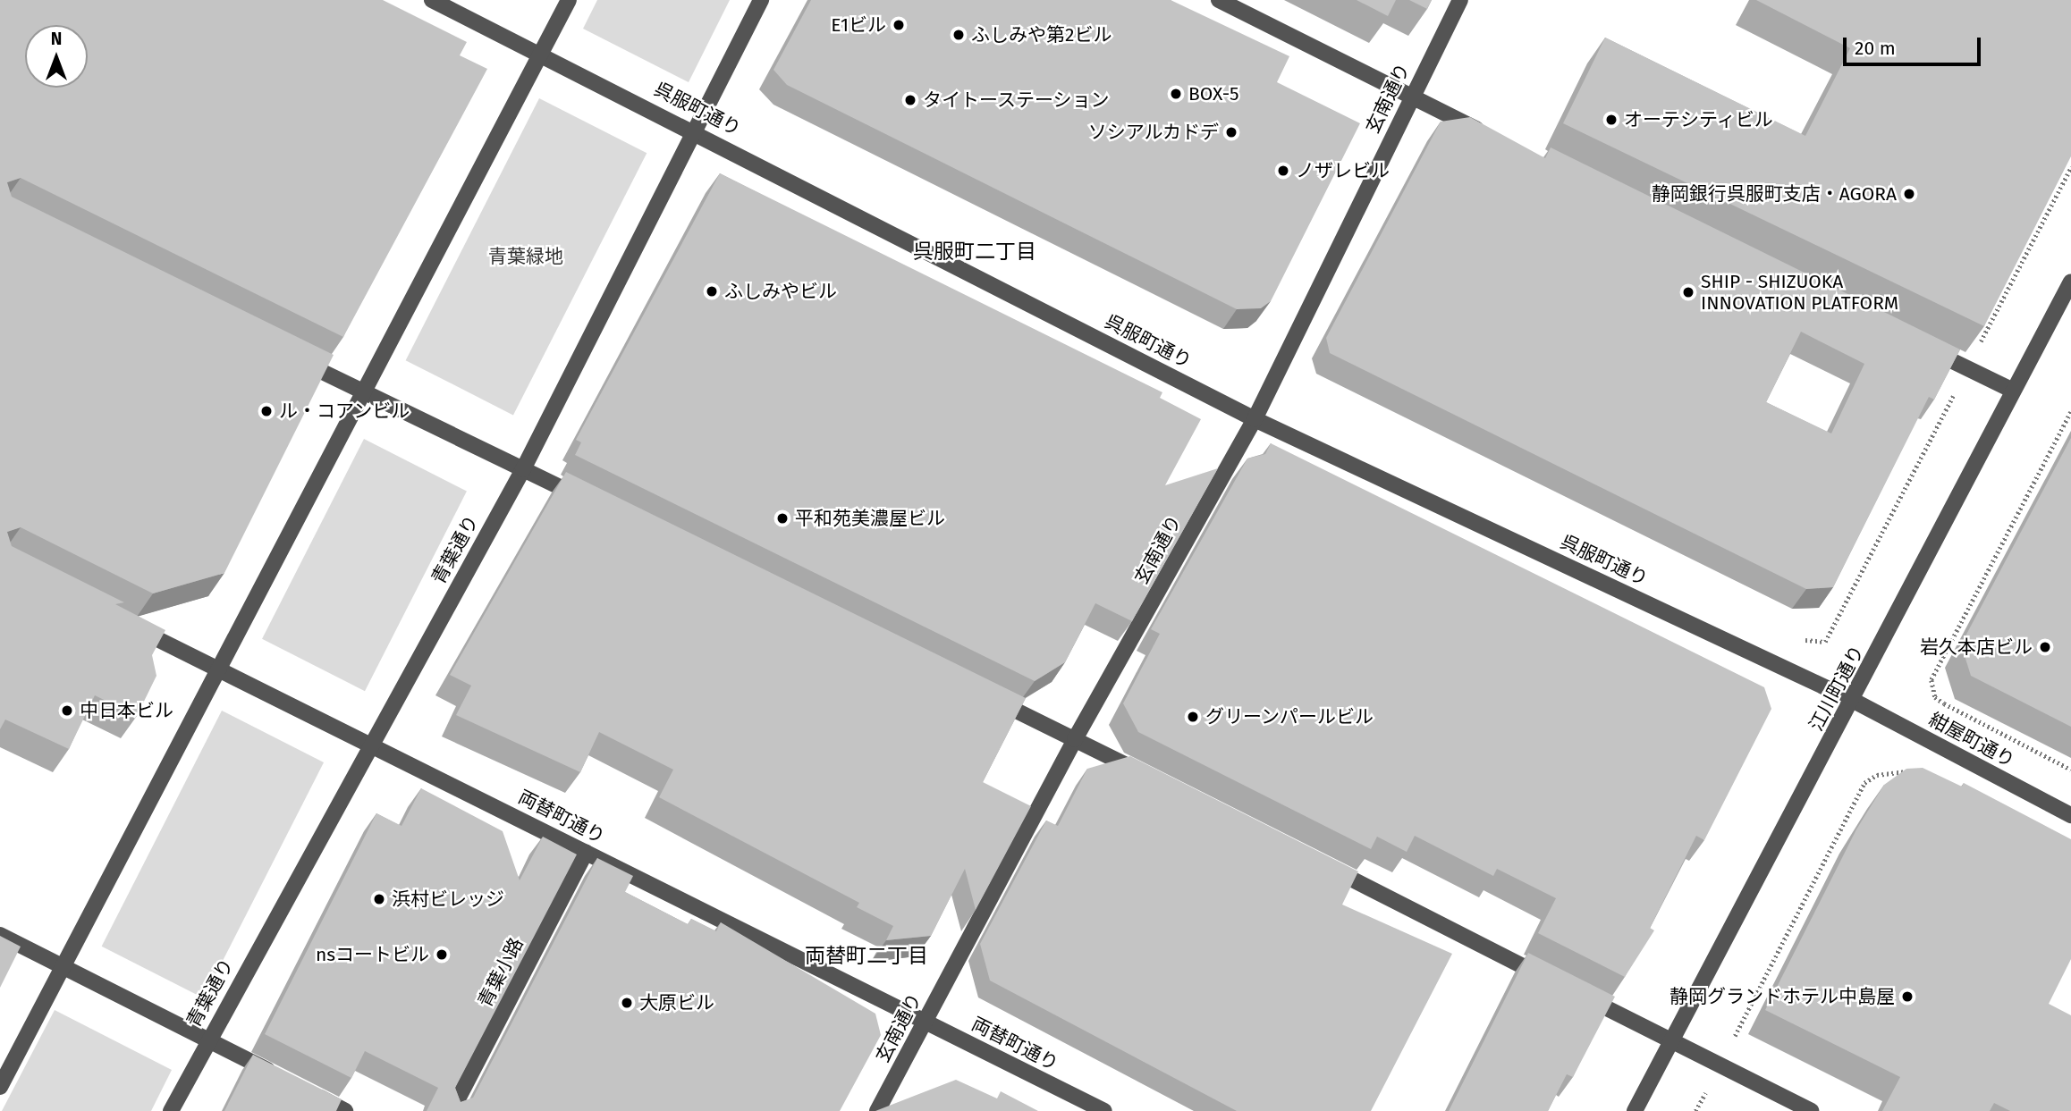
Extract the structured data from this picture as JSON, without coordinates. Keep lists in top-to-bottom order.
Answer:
{
  "streets": {
    "street": [
      "玄南通り",
      "呉服町通り",
      "青葉通り",
      "江川町通り",
      "紺屋町通り",
      "両替町通り",
      "青葉小路"
    ]
  },
  "crossings": [
    ["玄南通り", "呉服町通り"],
    ["玄南通り", "両替町通り"],
    ["呉服町通り", "青葉通り"],
    ["呉服町通り", "江川町通り"],
    ["呉服町通り", "紺屋町通り"],
    ["青葉通り", "両替町通り"],
    ["江川町通り", "紺屋町通り"],
    ["両替町通り", "青葉小路"]
  ],
  "districts": ["呉服町二丁目", "両替町二丁目"],
  "parks": ["青葉緑地"],
  "places": [
    "E1ビル",
    "ふしみや第2ビル",
    "BOX-5",
    "タイトーステーション",
    "オーテシティビル",
    "ソシアルカドデ",
    "ノザレビル",
    "静岡銀行呉服町支店・AGORA",
    "ふしみやビル",
    "SHIP - SHIZUOKA INNOVATION PLATFORM",
    "ル・コアンビル",
    "平和苑美濃屋ビル",
    "岩久本店ビル",
    "中日本ビル",
    "グリーンパールビル",
    "浜村ビレッジ",
    "nsコートビル",
    "静岡グランドホテル中島屋",
    "大原ビル"
  ],
  "scale_bar": "20 m",
  "north": "top"
}
